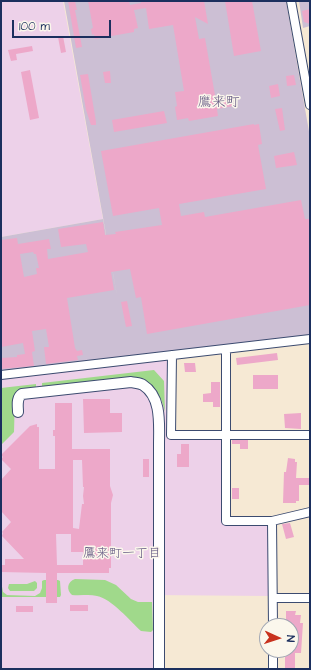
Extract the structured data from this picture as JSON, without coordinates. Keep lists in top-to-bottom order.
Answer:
{
  "districts": ["鷹来町", "鷹来町一丁目"],
  "scale_bar": "100 m",
  "north": "right"
}
